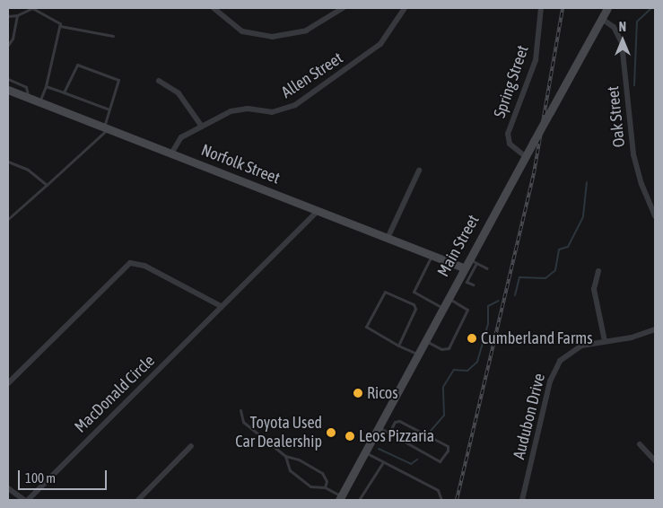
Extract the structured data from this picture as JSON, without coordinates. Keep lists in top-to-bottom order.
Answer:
{
  "streets": {
    "main road": ["Norfolk Street", "Main Street"],
    "street": [
      "Allen Street",
      "Spring Street",
      "Oak Street",
      "MacDonald Circle",
      "Audubon Drive"
    ]
  },
  "crossings": [
    ["Allen Street", "Norfolk Street"],
    ["Spring Street", "Main Street"],
    ["Oak Street", "Main Street"],
    ["Norfolk Street", "Main Street"],
    ["Norfolk Street", "MacDonald Circle"]
  ],
  "places": [
    "Cumberland Farms",
    "Ricos",
    "Toyota Used Car Dealership",
    "Leos Pizzaria"
  ],
  "scale_bar": "100 m",
  "north": "top"
}
